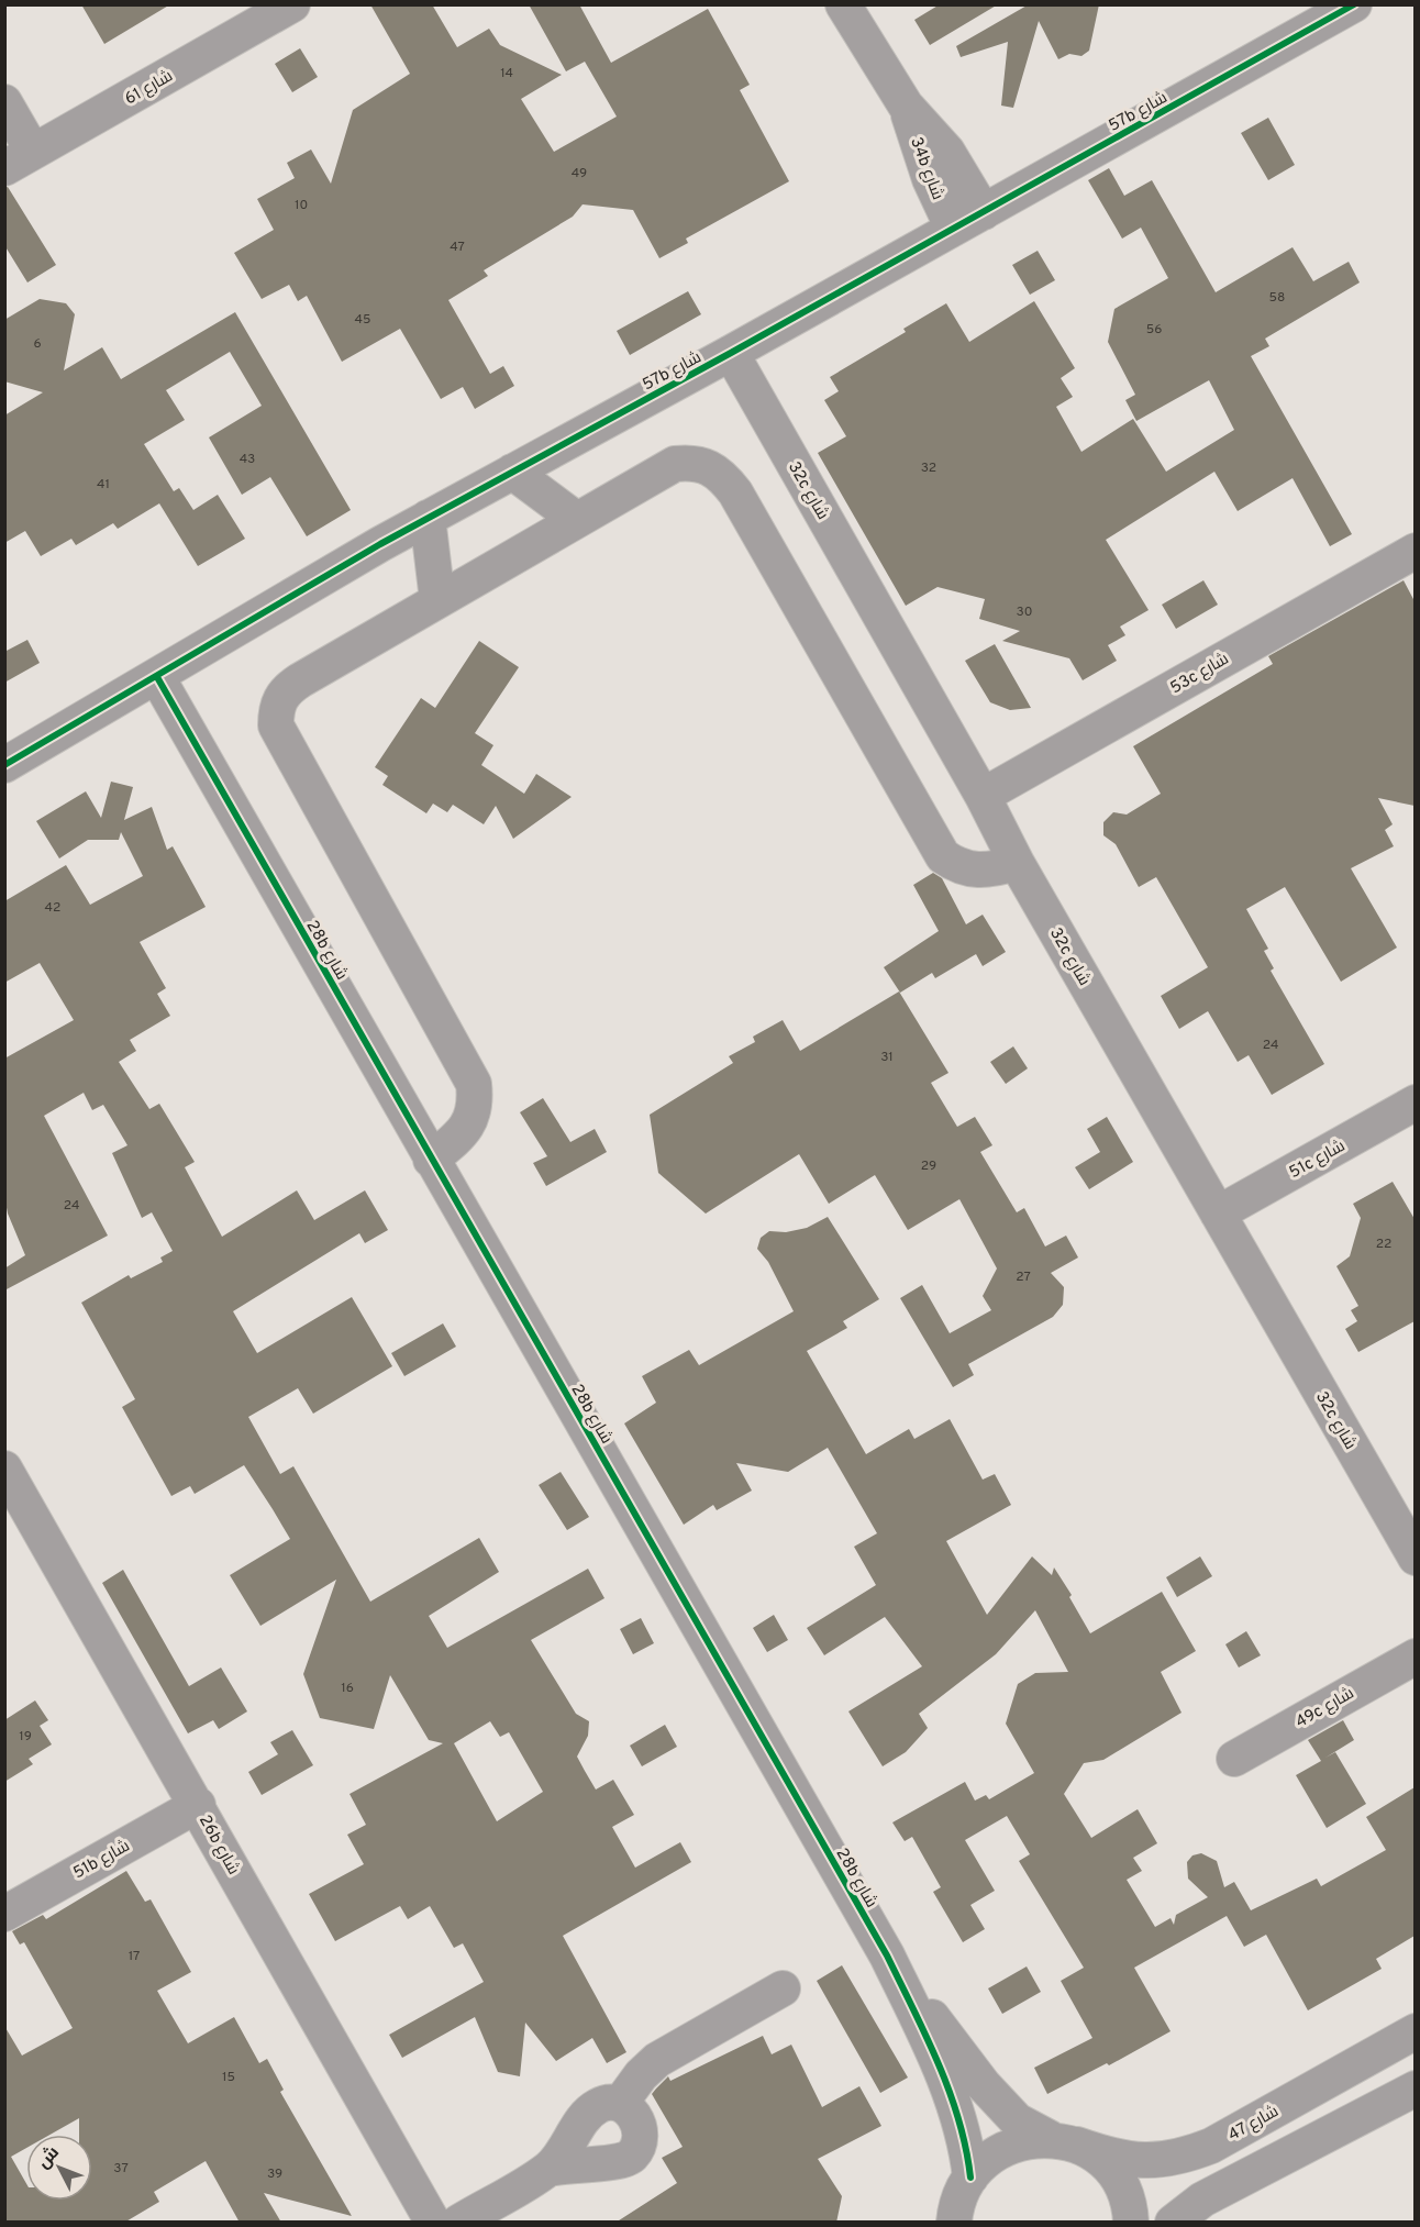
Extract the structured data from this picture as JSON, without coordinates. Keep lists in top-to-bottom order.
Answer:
{
  "streets": {
    "street": [
      "شارع 61",
      "57b شارع",
      "34b شارع",
      "32c شارع",
      "53c شارع",
      "28b شارع",
      "51c شارع",
      "49c شارع",
      "26b شارع",
      "51b شارع",
      "شارع 47"
    ]
  },
  "crossings": [
    ["57b شارع", "34b شارع"],
    ["57b شارع", "32c شارع"],
    ["57b شارع", "28b شارع"],
    ["32c شارع", "53c شارع"],
    ["32c شارع", "51c شارع"],
    ["28b شارع", "شارع 47"],
    ["26b شارع", "51b شارع"]
  ],
  "house_numbers": [
    "14",
    "49",
    "10",
    "47",
    "58",
    "45",
    "56",
    "6",
    "43",
    "32",
    "41",
    "30",
    "42",
    "24",
    "31",
    "29",
    "24",
    "22",
    "27",
    "16",
    "19",
    "17",
    "15",
    "37",
    "39"
  ],
  "north": "top left"
}
